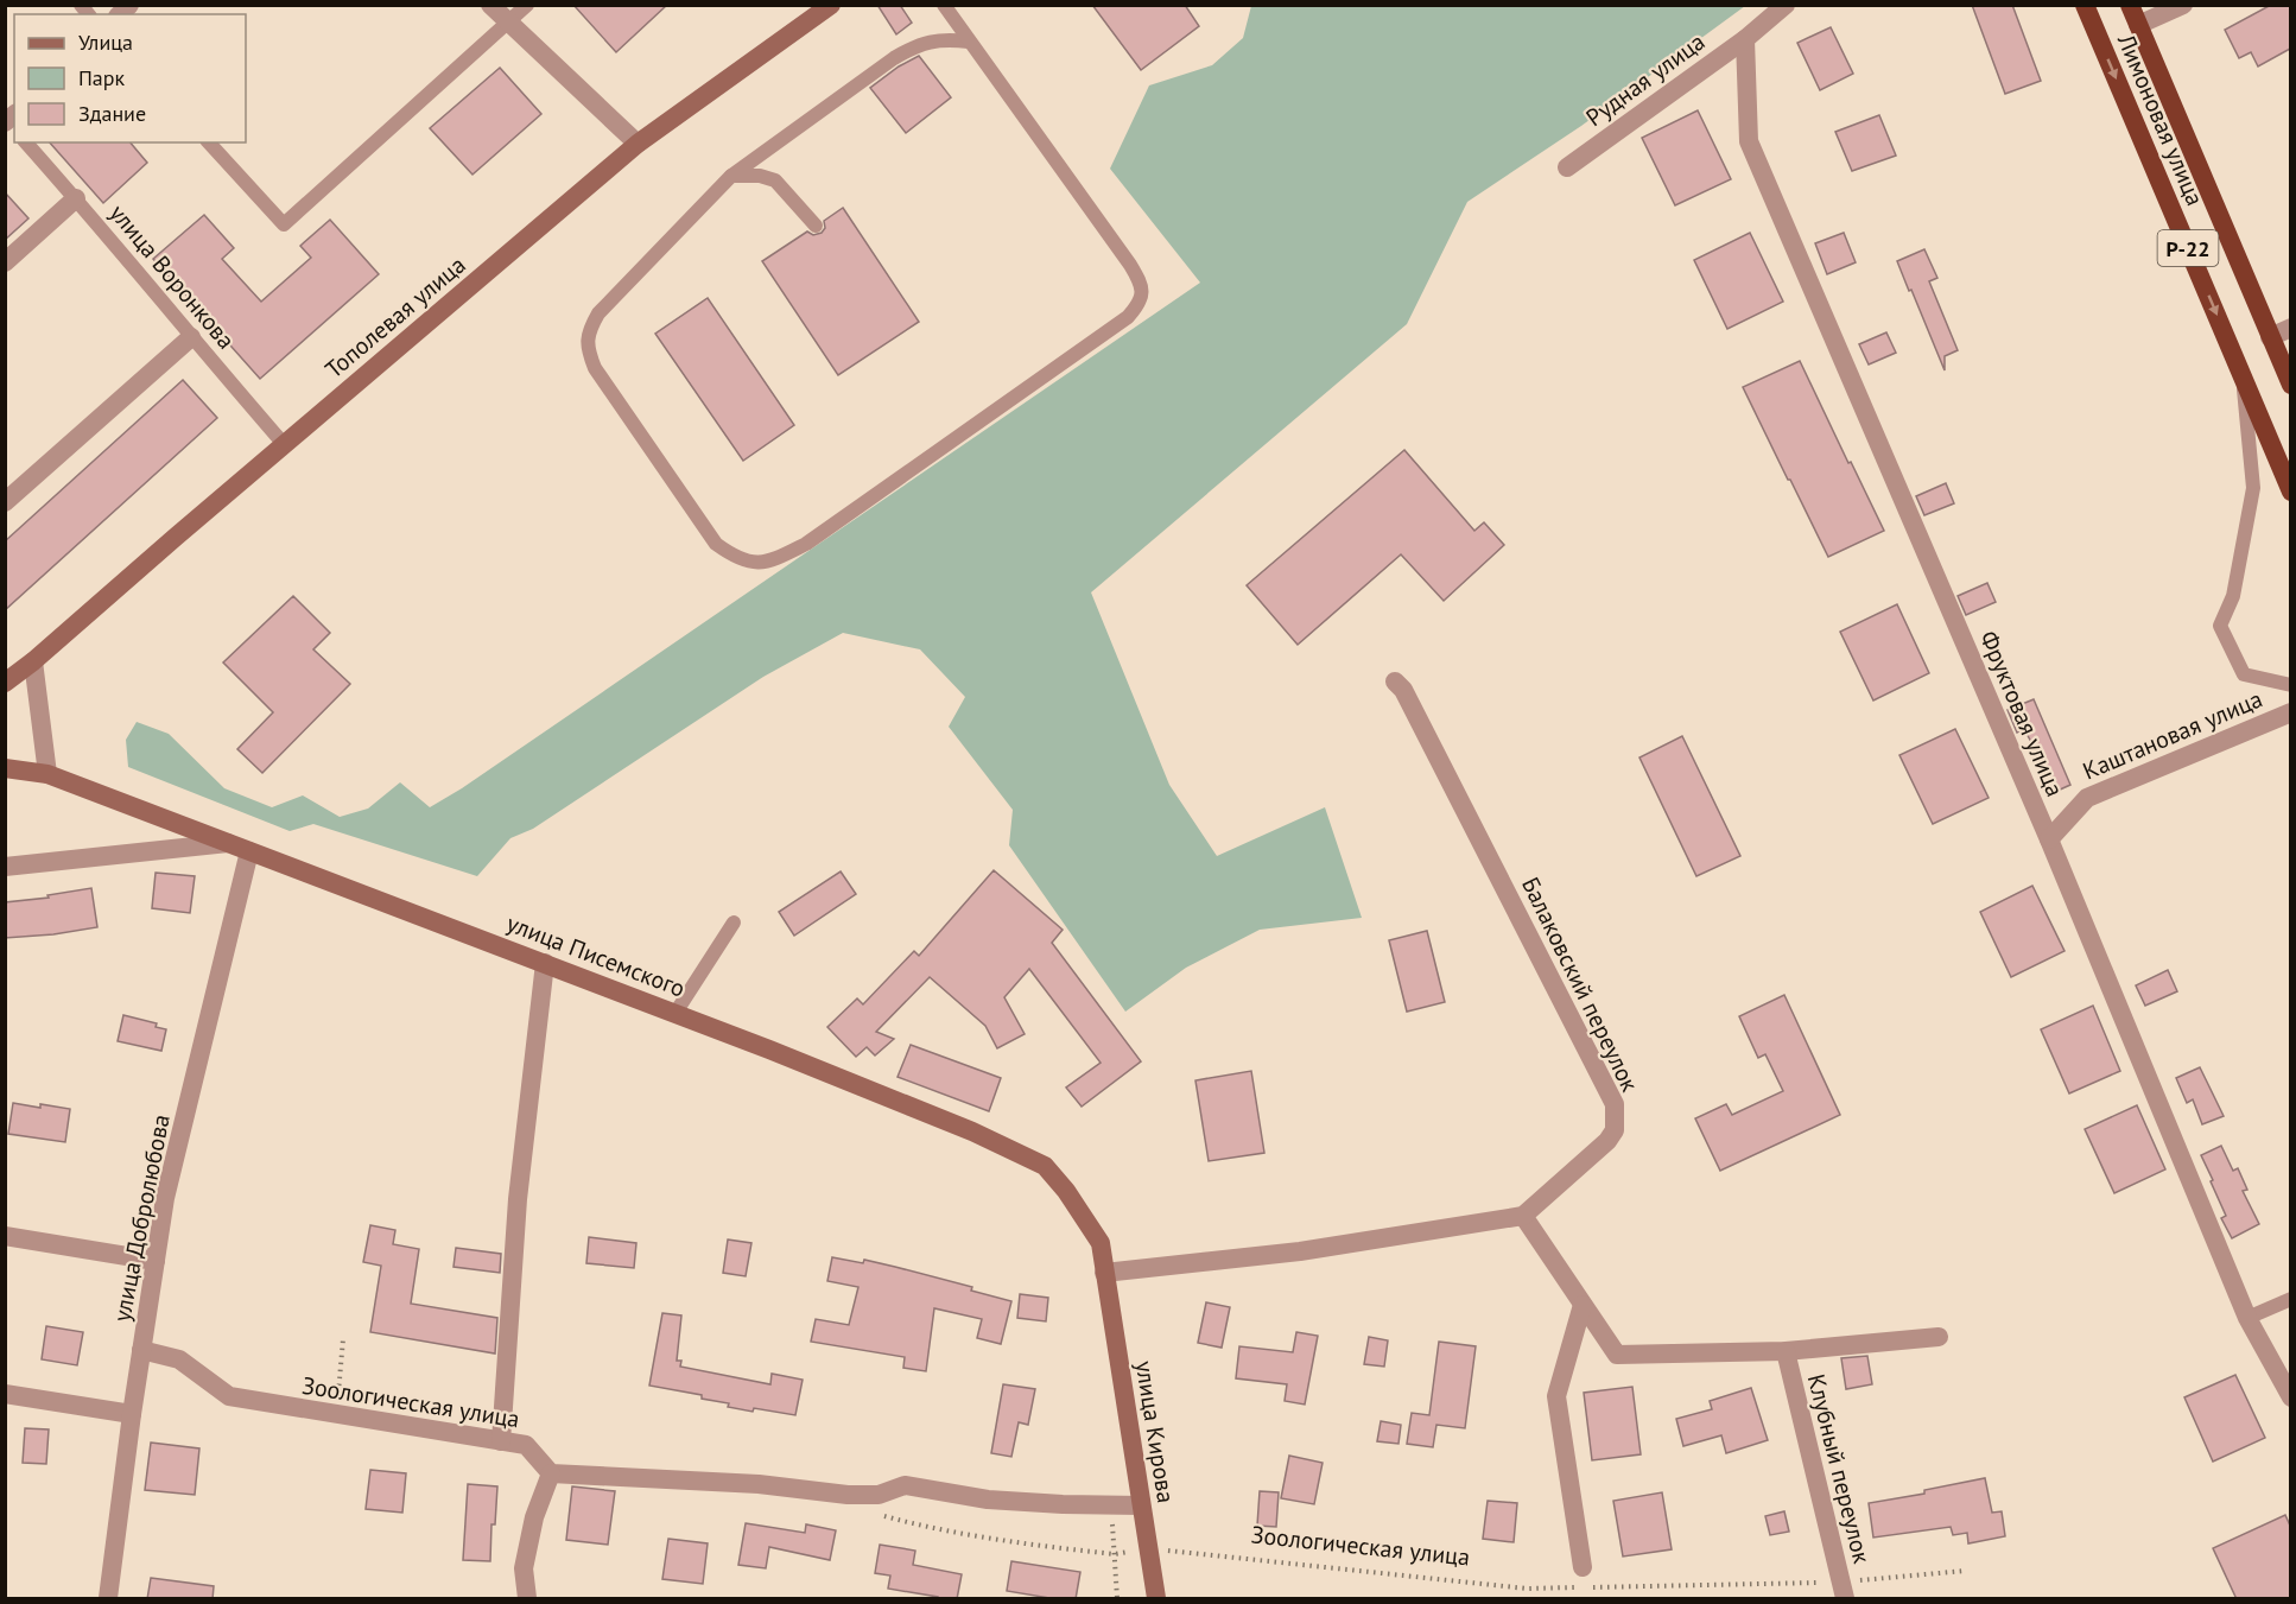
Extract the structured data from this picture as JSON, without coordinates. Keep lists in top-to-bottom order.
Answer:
{
  "streets": {
    "highway": ["Лимоновая улица", "Р-22"],
    "main road": ["Тополевая улица", "улица Писемского", "улица Кирова"],
    "street": [
      "Рудная улица",
      "Фруктовая улица",
      "Каштановая улица",
      "Балаковский переулок",
      "улица Добролюбова",
      "Зоологическая улица",
      "Клубный переулок"
    ],
    "lane": ["улица Воронкова"]
  },
  "crossings": [
    ["Рудная улица", "Фруктовая улица"],
    ["улица Воронкова", "Тополевая улица"],
    ["Фруктовая улица", "Каштановая улица"],
    ["улица Писемского", "улица Добролюбова"],
    ["улица Писемского", "улица Кирова"],
    ["улица Добролюбова", "Зоологическая улица"],
    ["Зоологическая улица", "улица Кирова"],
    ["Зоологическая улица", "Клубный переулок"]
  ],
  "legend": ["Улица", "Парк", "Здание"]
}
